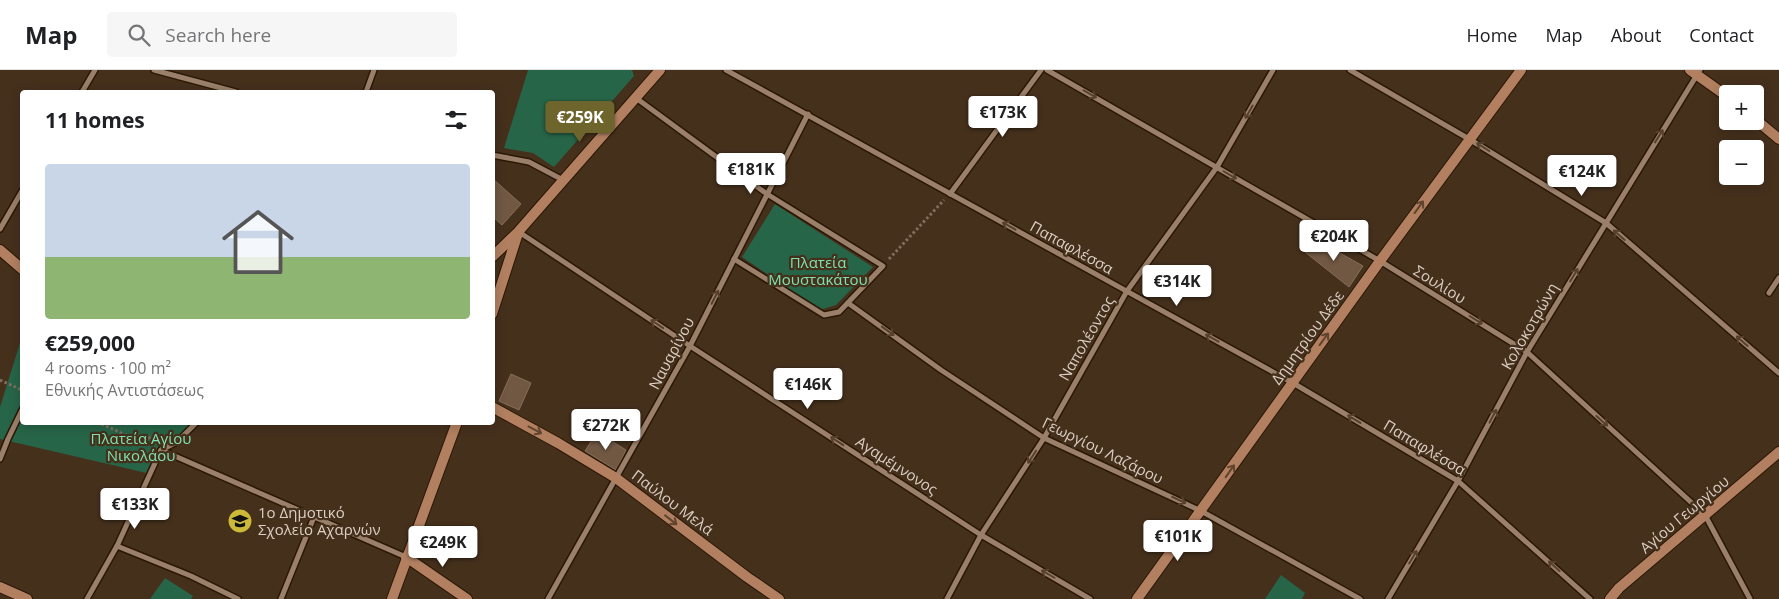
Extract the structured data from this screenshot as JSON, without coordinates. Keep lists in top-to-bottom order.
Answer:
{
  "streets": {
    "street": [
      "Παπαφλέσσα",
      "Σουλίου",
      "Κολοκοτρώνη",
      "Δημητρίου Δέδε",
      "Ναπολέοντος",
      "Ναυαρίνου",
      "Γεωργίου Λαζάρου",
      "Αγαμέμνονος",
      "Παύλου Μελά",
      "Αγίου Γεωργίου"
    ]
  },
  "crossings": [
    ["Παπαφλέσσα", "Κολοκοτρώνη"],
    ["Παπαφλέσσα", "Δημητρίου Δέδε"],
    ["Παπαφλέσσα", "Ναπολέοντος"],
    ["Παπαφλέσσα", "Ναυαρίνου"],
    ["Σουλίου", "Κολοκοτρώνη"],
    ["Σουλίου", "Δημητρίου Δέδε"],
    ["Σουλίου", "Ναπολέοντος"],
    ["Σουλίου", "Αγίου Γεωργίου"],
    ["Δημητρίου Δέδε", "Γεωργίου Λαζάρου"],
    ["Ναπολέοντος", "Γεωργίου Λαζάρου"],
    ["Ναπολέοντος", "Αγαμέμνονος"],
    ["Ναυαρίνου", "Αγαμέμνονος"],
    ["Ναυαρίνου", "Παύλου Μελά"]
  ],
  "one_way": [
    "Παπαφλέσσα",
    "Σουλίου",
    "Κολοκοτρώνη",
    "Δημητρίου Δέδε",
    "Ναπολέοντος",
    "Γεωργίου Λαζάρου",
    "Αγαμέμνονος",
    "Παύλου Μελά"
  ],
  "parks": ["Πλατεία Μουστακάτου", "Πλατεία Αγίου Νικολάου"],
  "places": {
    "school or university": ["1ο Δημοτικό Σχολείο Αχαρνών"]
  },
  "page": {
    "header": "Map",
    "search": "Search here",
    "nav": [
      "Home",
      "Map",
      "About",
      "Contact"
    ],
    "map_buttons": ["+", "−"],
    "heading": "11 homes",
    "price": [
      "€173K",
      "€259K",
      "€181K",
      "€124K",
      "€204K",
      "€314K",
      "€146K",
      "€272K",
      "€133K",
      "€101K",
      "€249K"
    ],
    "list": [
      {
        "name": "€259,000",
        "note": "4 rooms · 100 m² · Εθνικής Αντιστάσεως"
      }
    ]
  }
}
